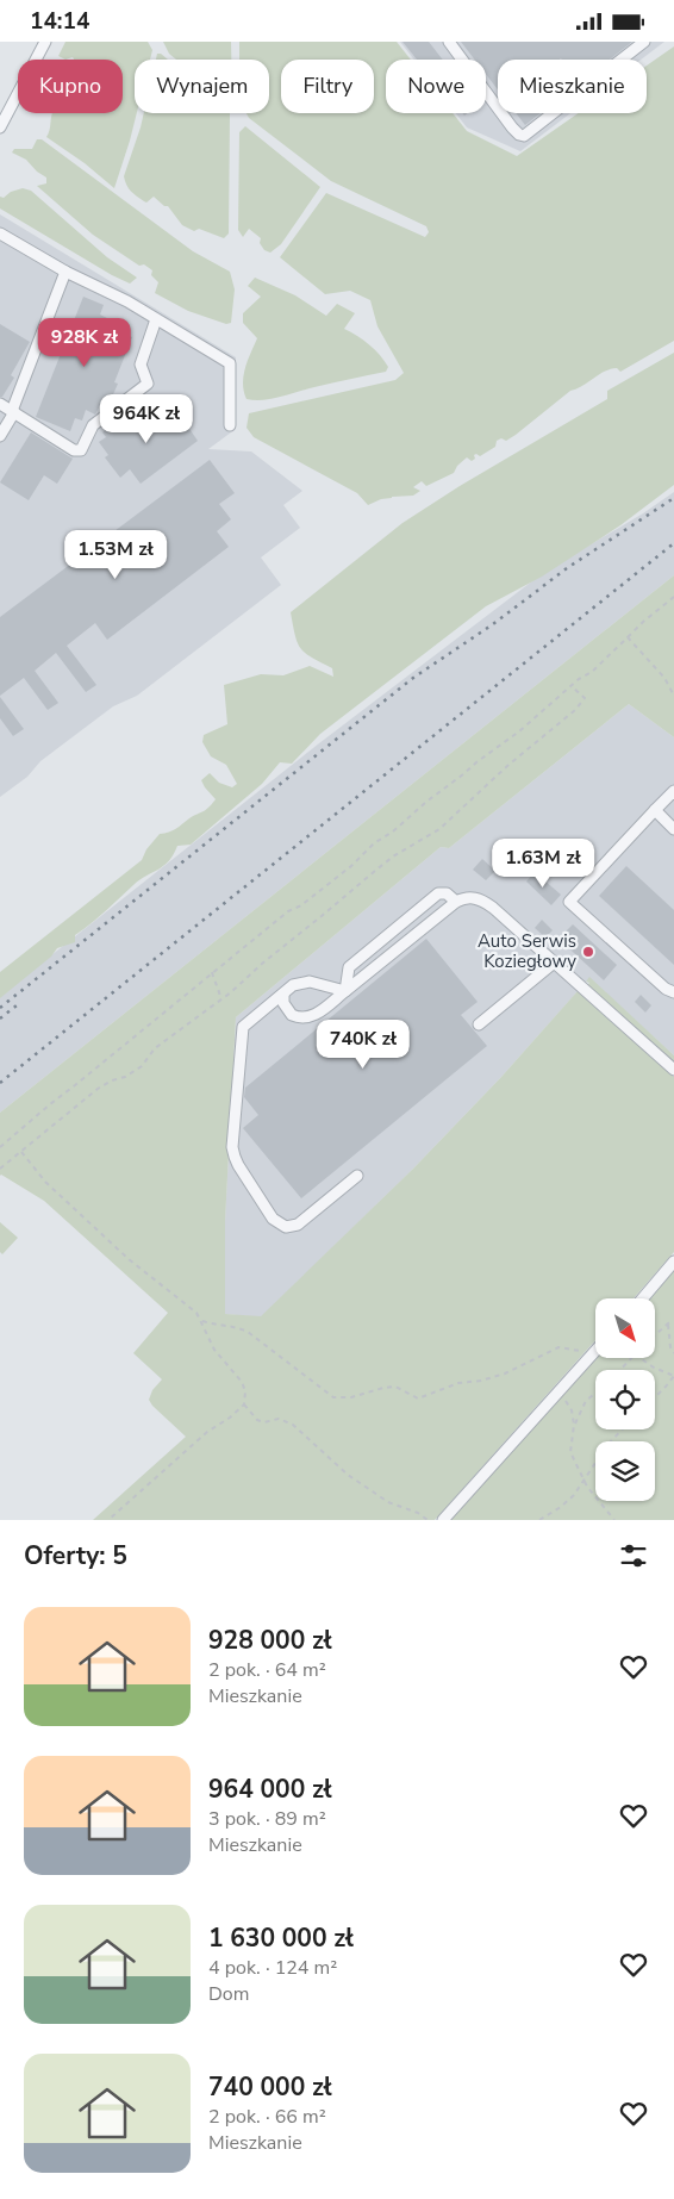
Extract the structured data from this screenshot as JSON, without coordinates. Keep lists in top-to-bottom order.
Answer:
{
  "places": ["Auto Serwis Koziegłowy"],
  "north": "bottom right",
  "page": {
    "status": "14:14",
    "chip": [
      "Kupno",
      "Wynajem",
      "Filtry",
      "Nowe",
      "Mieszkanie"
    ],
    "price": [
      "928K zł",
      "964K zł",
      "1.53M zł",
      "1.63M zł",
      "740K zł"
    ],
    "heading": "Oferty: 5",
    "list": [
      {
        "name": "928 000 zł",
        "note": "2 pok. · 64 m² · Mieszkanie"
      },
      {
        "name": "964 000 zł",
        "note": "3 pok. · 89 m² · Mieszkanie"
      },
      {
        "name": "1 630 000 zł",
        "note": "4 pok. · 124 m² · Dom"
      },
      {
        "name": "740 000 zł",
        "note": "2 pok. · 66 m² · Mieszkanie"
      }
    ]
  }
}
